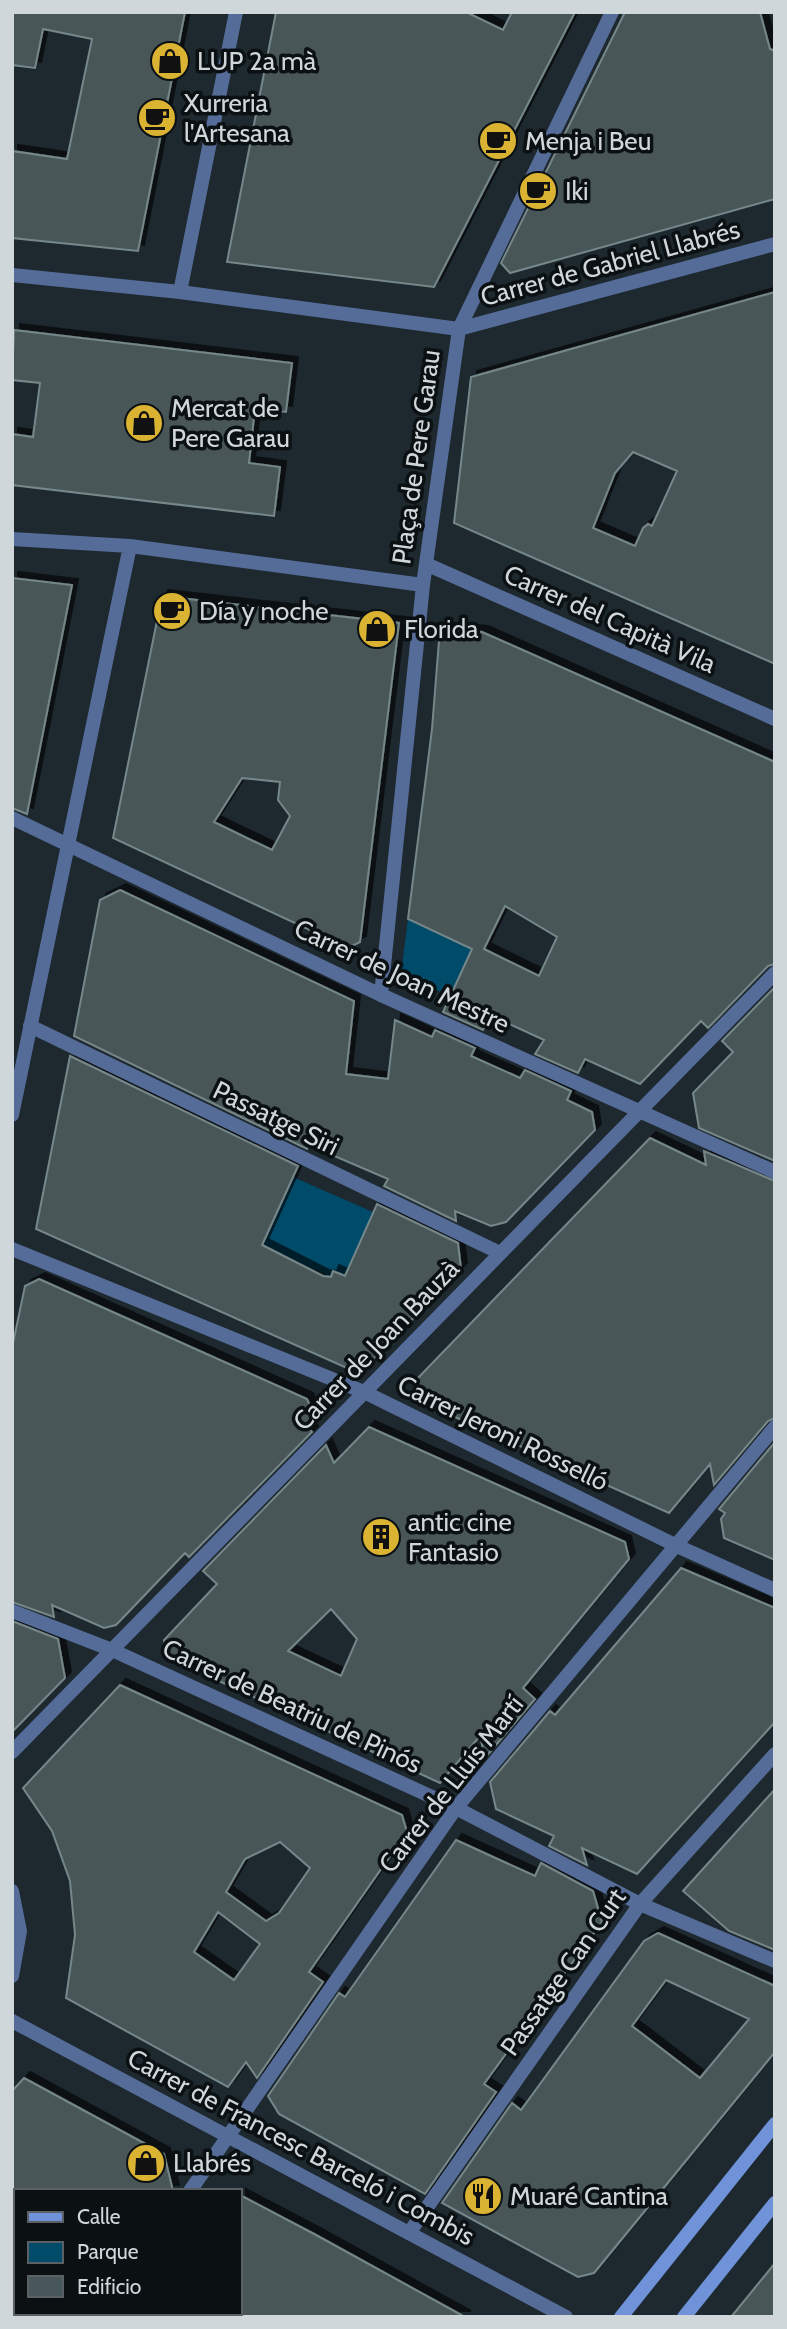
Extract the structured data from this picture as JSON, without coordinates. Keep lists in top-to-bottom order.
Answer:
{
  "streets": {
    "street": [
      "Carrer de Gabriel Llabrés",
      "Plaça de Pere Garau",
      "Carrer del Capità Vila",
      "Carrer de Joan Mestre",
      "Passatge Siri",
      "Carrer de Joan Bauzà",
      "Carrer Jeroni Rosselló",
      "Carrer de Beatriu de Pinós",
      "Carrer de Lluís Martí",
      "Passatge Can Curt",
      "Carrer de Francesc Barceló i Combis"
    ]
  },
  "crossings": [
    ["Carrer de Gabriel Llabrés", "Plaça de Pere Garau"],
    ["Plaça de Pere Garau", "Carrer del Capità Vila"],
    ["Carrer de Joan Mestre", "Carrer de Joan Bauzà"],
    ["Passatge Siri", "Carrer de Joan Bauzà"],
    ["Carrer de Joan Bauzà", "Carrer Jeroni Rosselló"],
    ["Carrer de Joan Bauzà", "Carrer de Beatriu de Pinós"],
    ["Carrer Jeroni Rosselló", "Carrer de Lluís Martí"],
    ["Carrer de Beatriu de Pinós", "Carrer de Lluís Martí"],
    ["Carrer de Beatriu de Pinós", "Passatge Can Curt"],
    ["Carrer de Lluís Martí", "Carrer de Francesc Barceló i Combis"],
    ["Passatge Can Curt", "Carrer de Francesc Barceló i Combis"]
  ],
  "places": {
    "shop": [
      "LUP 2a mà",
      "Mercat de Pere Garau",
      "Florida",
      "Llabrés"
    ],
    "cafe": [
      "Xurreria l'Artesana",
      "Menja i Beu",
      "Iki",
      "Día y noche"
    ],
    "building": ["antic cine Fantasio"],
    "restaurant": ["Muaré Cantina"]
  },
  "legend": ["Calle", "Parque", "Edificio"]
}
